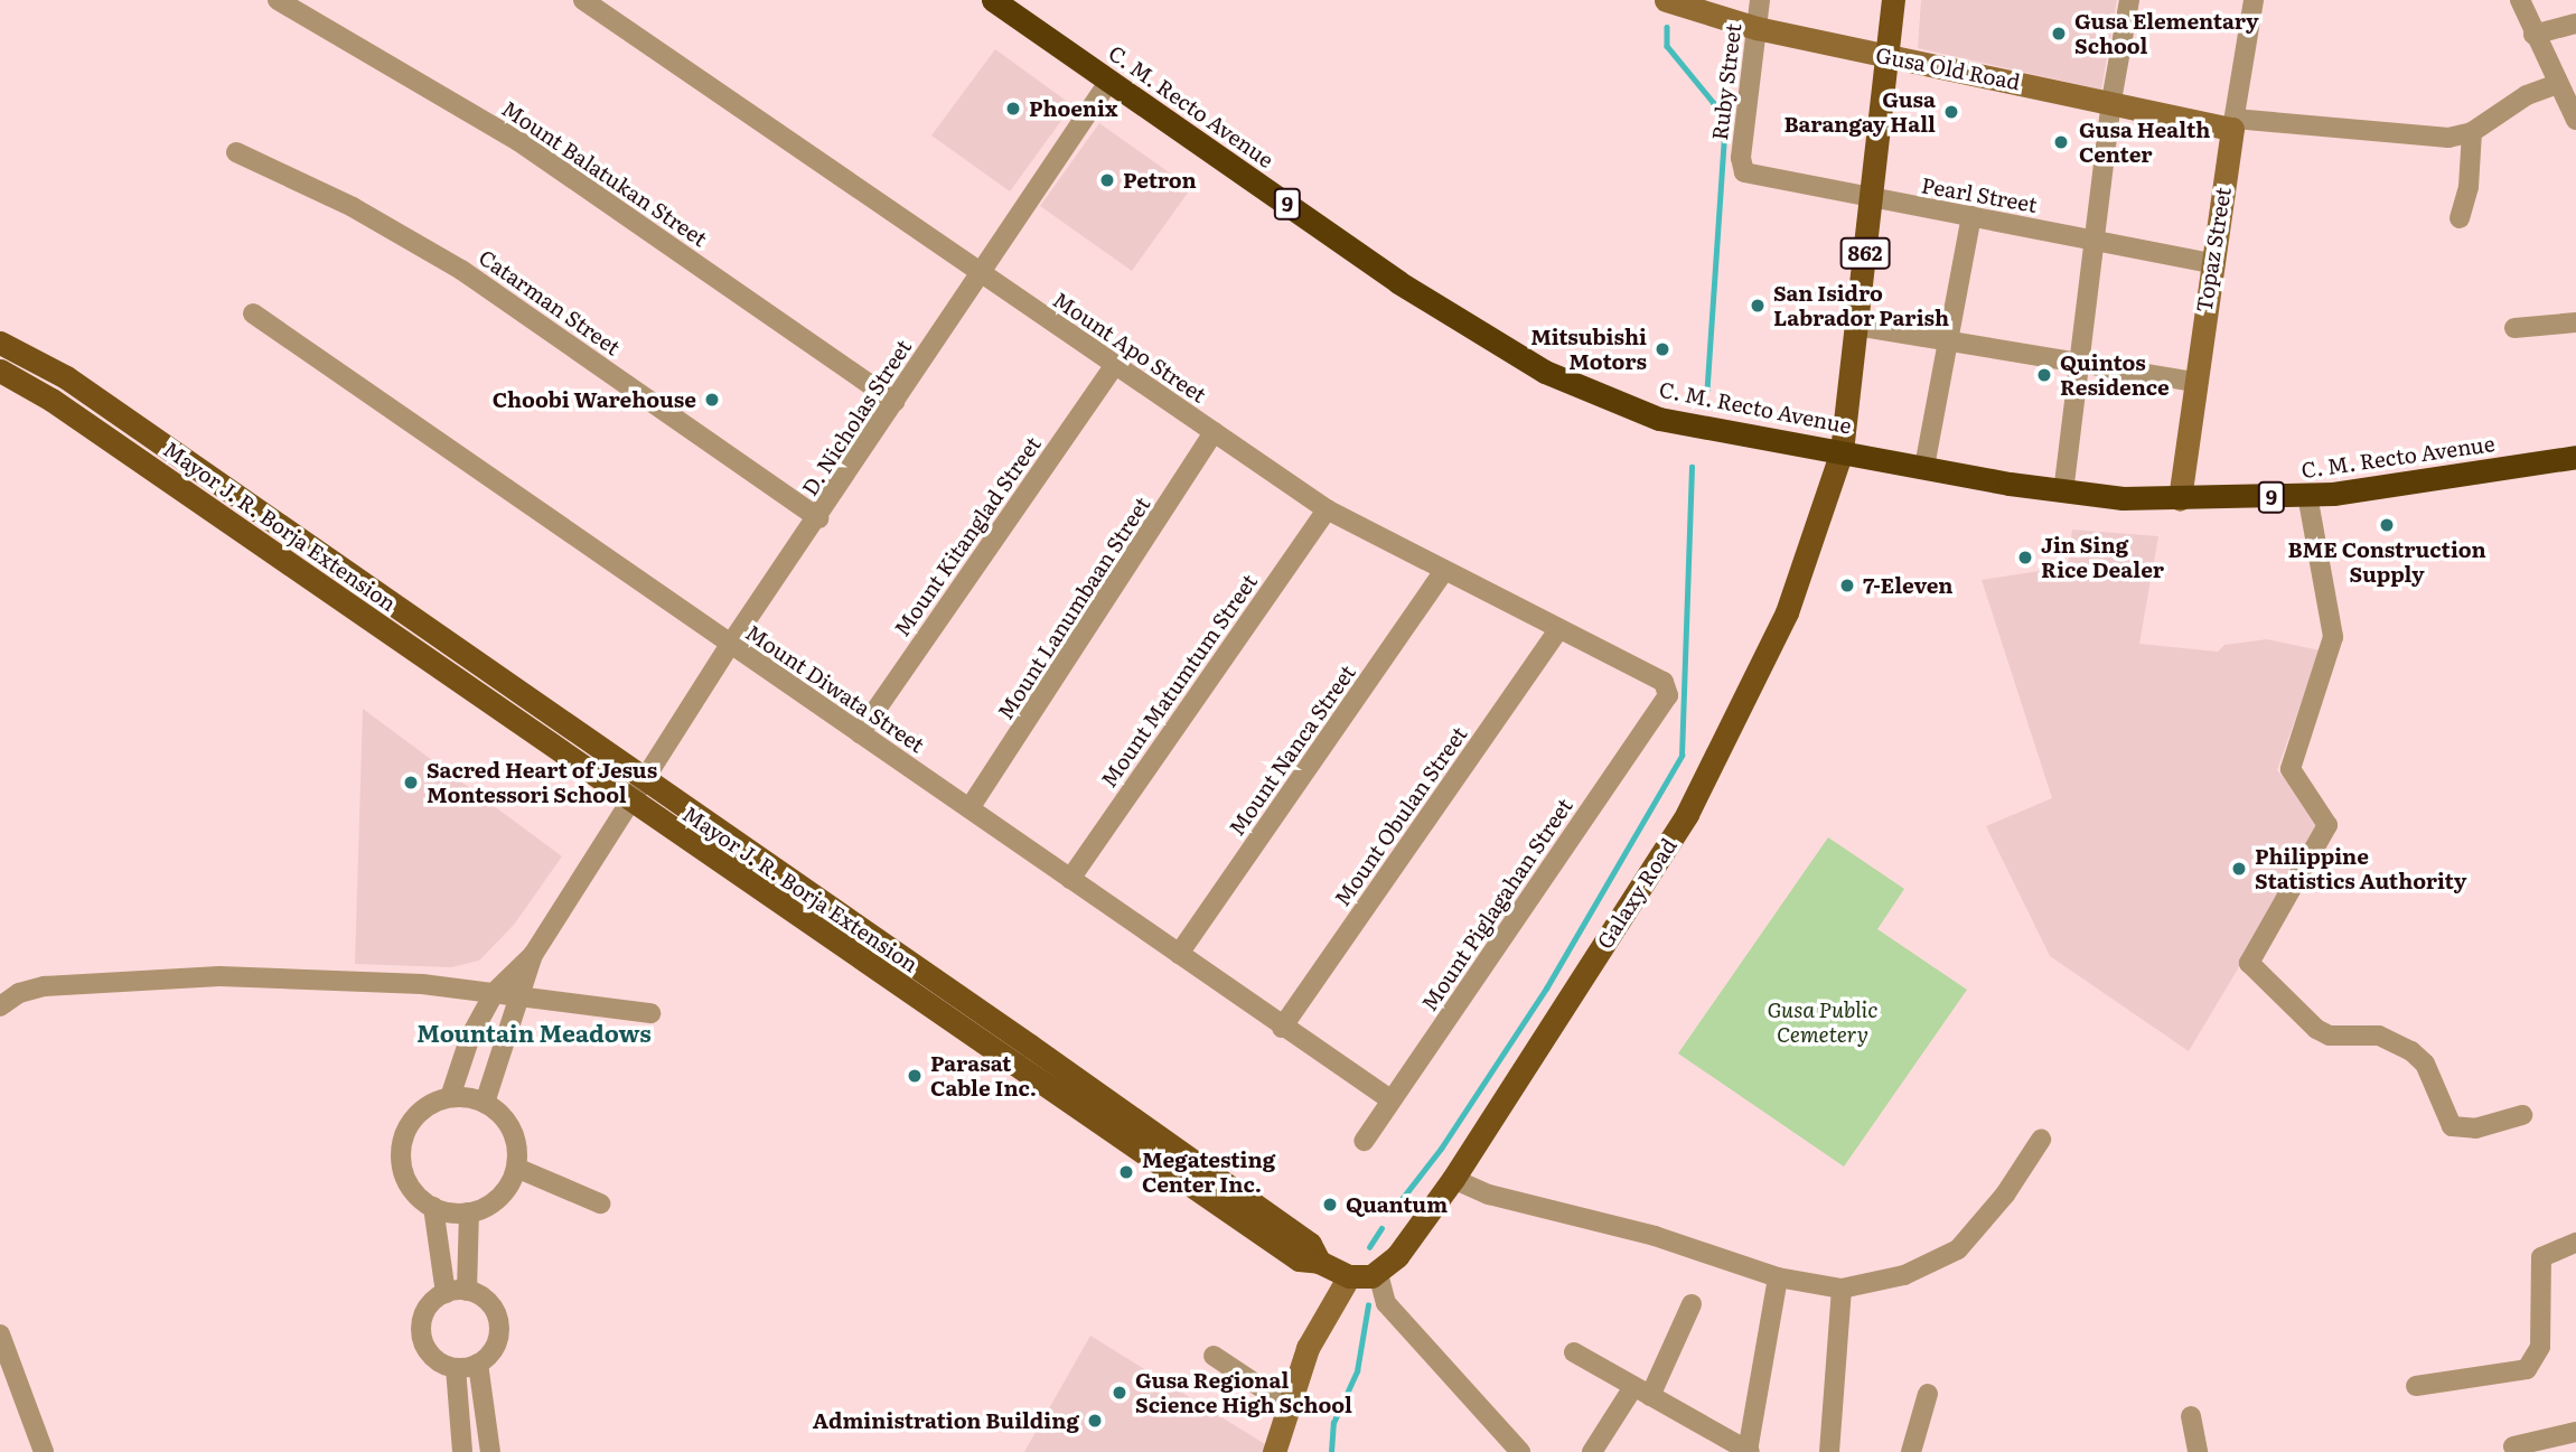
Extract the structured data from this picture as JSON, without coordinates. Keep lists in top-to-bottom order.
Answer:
{
  "streets": {
    "highway": ["C. M. Recto Avenue", "9"],
    "main road": ["862", "Mayor J. R. Borja Extension", "Galaxy Road"],
    "street": [
      "Gusa Old Road",
      "Ruby Street",
      "Mount Balatukan Street",
      "Pearl Street",
      "Topaz Street",
      "Catarman Street",
      "Mount Apo Street",
      "D. Nicholas Street",
      "Mount Kitanglad Street",
      "Mount Lanumbaan Street",
      "Mount Matumtum Street",
      "Mount Diwata Street",
      "Mount Nanca Street",
      "Mount Obulan Street",
      "Mount Piglagahan Street"
    ]
  },
  "crossings": [
    ["Gusa Old Road", "Ruby Street"],
    ["Gusa Old Road", "Topaz Street"],
    ["Gusa Old Road", "862"],
    ["Ruby Street", "Pearl Street"],
    ["C. M. Recto Avenue", "Topaz Street"],
    ["C. M. Recto Avenue", "862"],
    ["C. M. Recto Avenue", "D. Nicholas Street"],
    ["C. M. Recto Avenue", "Galaxy Road"],
    ["Mount Balatukan Street", "D. Nicholas Street"],
    ["Pearl Street", "Topaz Street"],
    ["Pearl Street", "862"],
    ["862", "Galaxy Road"],
    ["Catarman Street", "D. Nicholas Street"],
    ["Mount Apo Street", "D. Nicholas Street"],
    ["Mount Apo Street", "Mount Kitanglad Street"],
    ["Mount Apo Street", "Mount Lanumbaan Street"],
    ["Mount Apo Street", "Mount Matumtum Street"],
    ["Mount Apo Street", "Mount Nanca Street"],
    ["Mount Apo Street", "Mount Obulan Street"],
    ["Mount Apo Street", "Mount Piglagahan Street"],
    ["D. Nicholas Street", "Mayor J. R. Borja Extension"],
    ["D. Nicholas Street", "Mount Diwata Street"],
    ["Mount Kitanglad Street", "Mount Diwata Street"],
    ["Mount Lanumbaan Street", "Mount Diwata Street"],
    ["Mount Matumtum Street", "Mount Diwata Street"],
    ["Mount Diwata Street", "Mount Nanca Street"],
    ["Mount Diwata Street", "Mount Obulan Street"],
    ["Mount Diwata Street", "Mount Piglagahan Street"]
  ],
  "districts": ["Mountain Meadows"],
  "parks": ["Gusa Public Cemetery"],
  "places": [
    "Gusa Elementary School",
    "Phoenix",
    "Gusa Barangay Hall",
    "Gusa Health Center",
    "Petron",
    "San Isidro Labrador Parish",
    "Mitsubishi Motors",
    "Quintos Residence",
    "Choobi Warehouse",
    "BME Construction Supply",
    "Jin Sing Rice Dealer",
    "7-Eleven",
    "Sacred Heart of Jesus Montessori School",
    "Philippine Statistics Authority",
    "Parasat Cable Inc.",
    "Megatesting Center Inc.",
    "Quantum",
    "Gusa Regional Science High School",
    "Administration Building"
  ]
}
